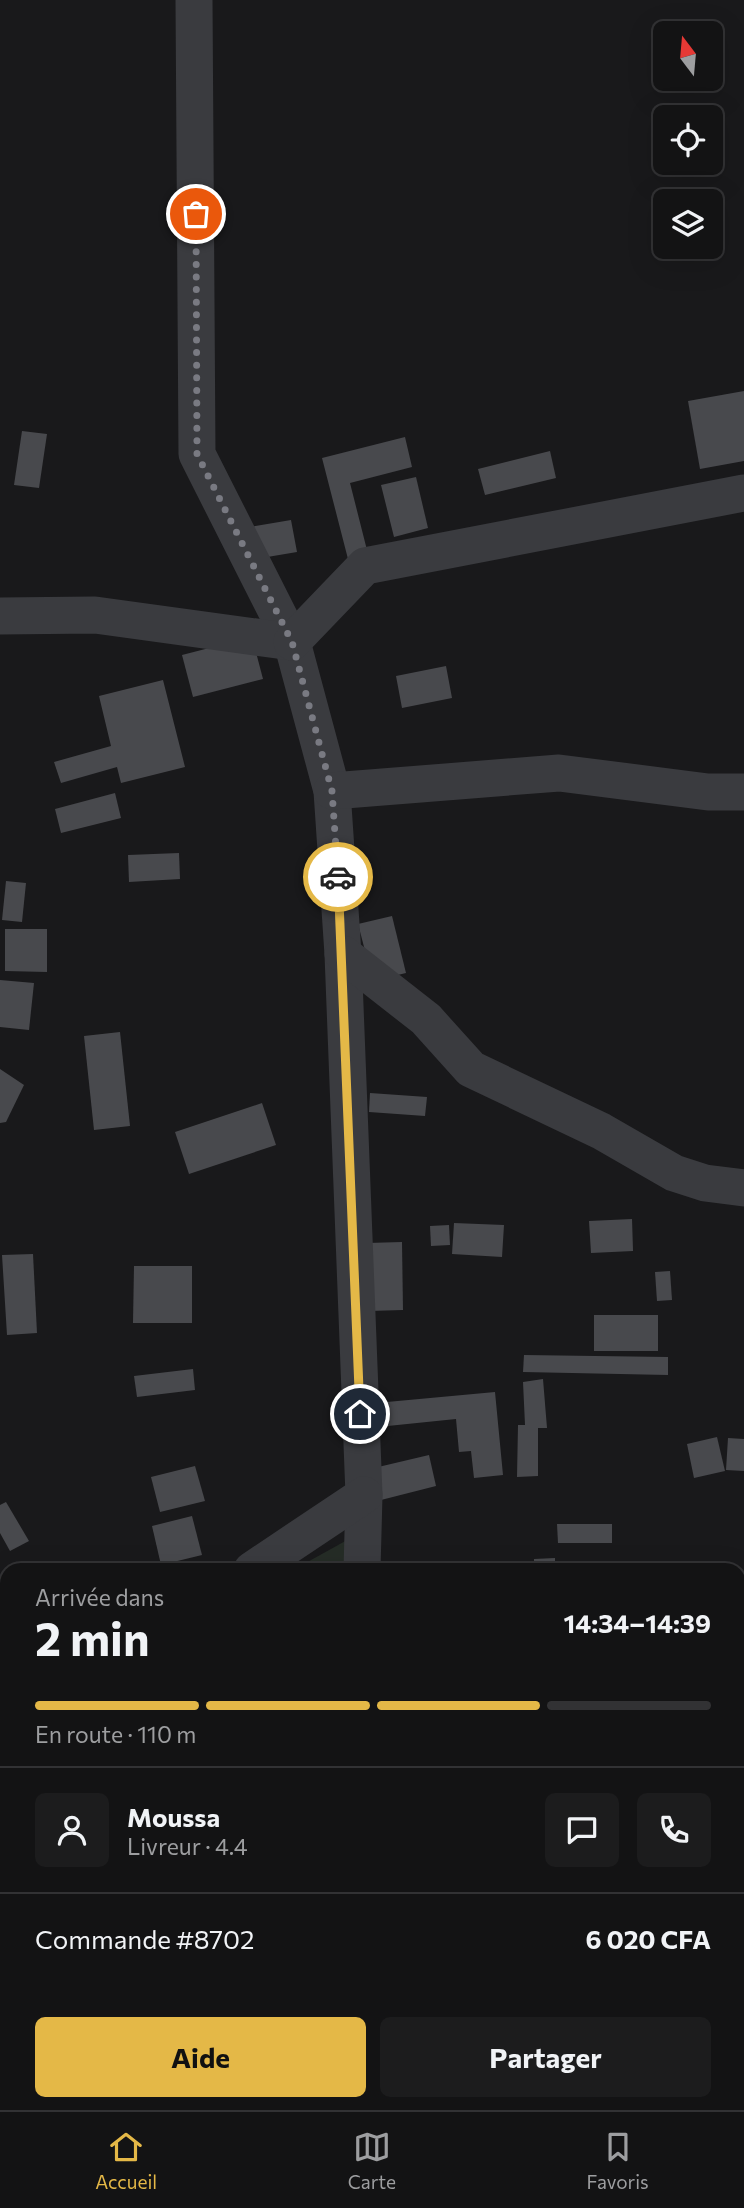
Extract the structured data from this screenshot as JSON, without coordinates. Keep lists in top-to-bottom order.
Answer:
{
  "north": "top",
  "page": {
    "heading": ["2 min", "Arrivée dans", "14:34–14:39"],
    "panel": [
      "Moussa",
      "Livreur · 4.4",
      "Commande #8702",
      "6 020 CFA"
    ],
    "bar": "En route · 110 m",
    "buttons": ["Aide", "Partager"],
    "tabs": ["Accueil", "Carte", "Favoris"]
  }
}
